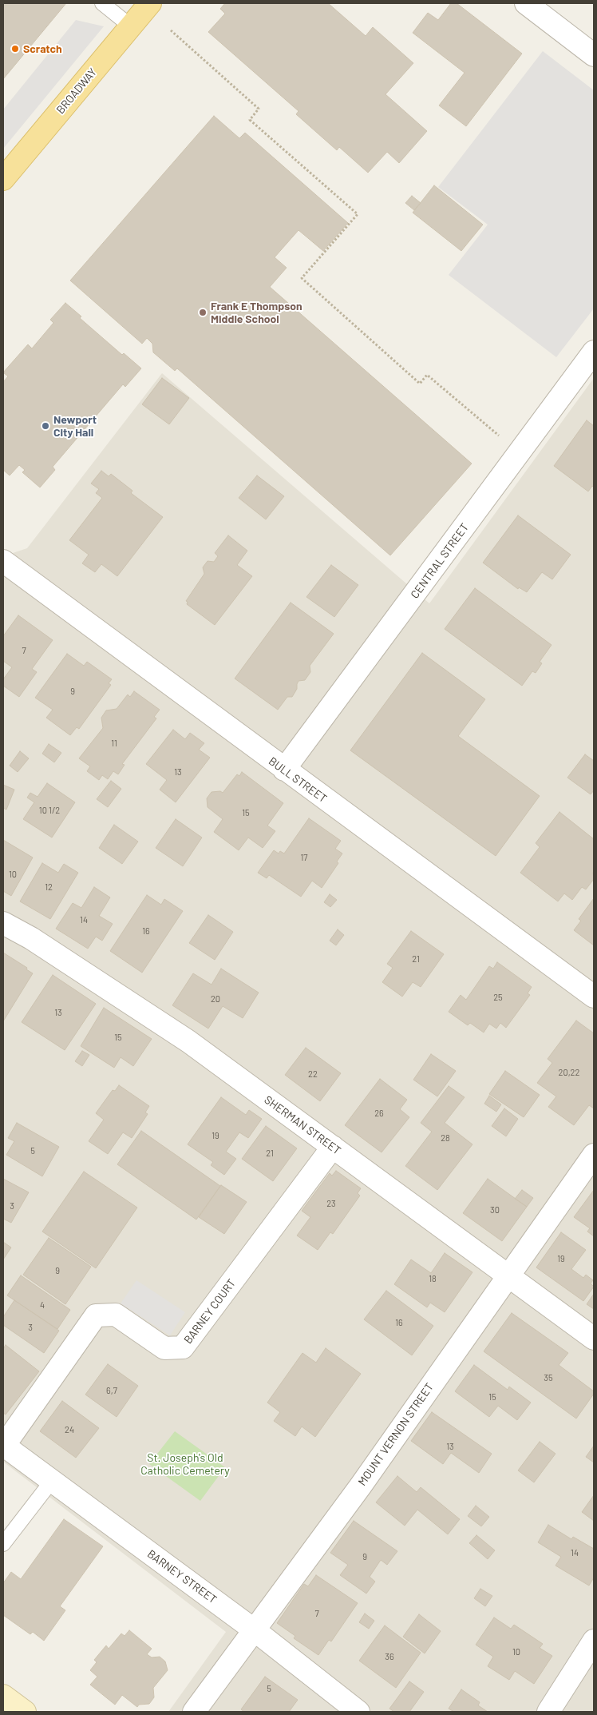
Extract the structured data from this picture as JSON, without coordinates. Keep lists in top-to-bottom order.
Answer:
{
  "streets": {
    "main road": ["BROADWAY"],
    "street": [
      "CENTRAL STREET",
      "BULL STREET",
      "SHERMAN STREET",
      "BARNEY COURT",
      "MOUNT VERNON STREET",
      "BARNEY STREET"
    ]
  },
  "crossings": [
    ["CENTRAL STREET", "BULL STREET"],
    ["SHERMAN STREET", "BARNEY COURT"],
    ["SHERMAN STREET", "MOUNT VERNON STREET"],
    ["BARNEY COURT", "BARNEY STREET"],
    ["MOUNT VERNON STREET", "BARNEY STREET"]
  ],
  "parks": ["St. Joseph's Old Catholic Cemetery"],
  "places": ["Scratch", "Frank E Thompson Middle School", "Newport City Hall"],
  "house_numbers": [
    "7",
    "9",
    "11",
    "13",
    "10 1/2",
    "15",
    "17",
    "10",
    "12",
    "14",
    "16",
    "21",
    "25",
    "20",
    "13",
    "15",
    "20,22",
    "22",
    "26",
    "19",
    "28",
    "5",
    "21",
    "23",
    "3",
    "30",
    "19",
    "9",
    "18",
    "4",
    "16",
    "3",
    "35",
    "6,7",
    "15",
    "24",
    "13",
    "14",
    "9",
    "7",
    "10",
    "36",
    "5"
  ]
}
